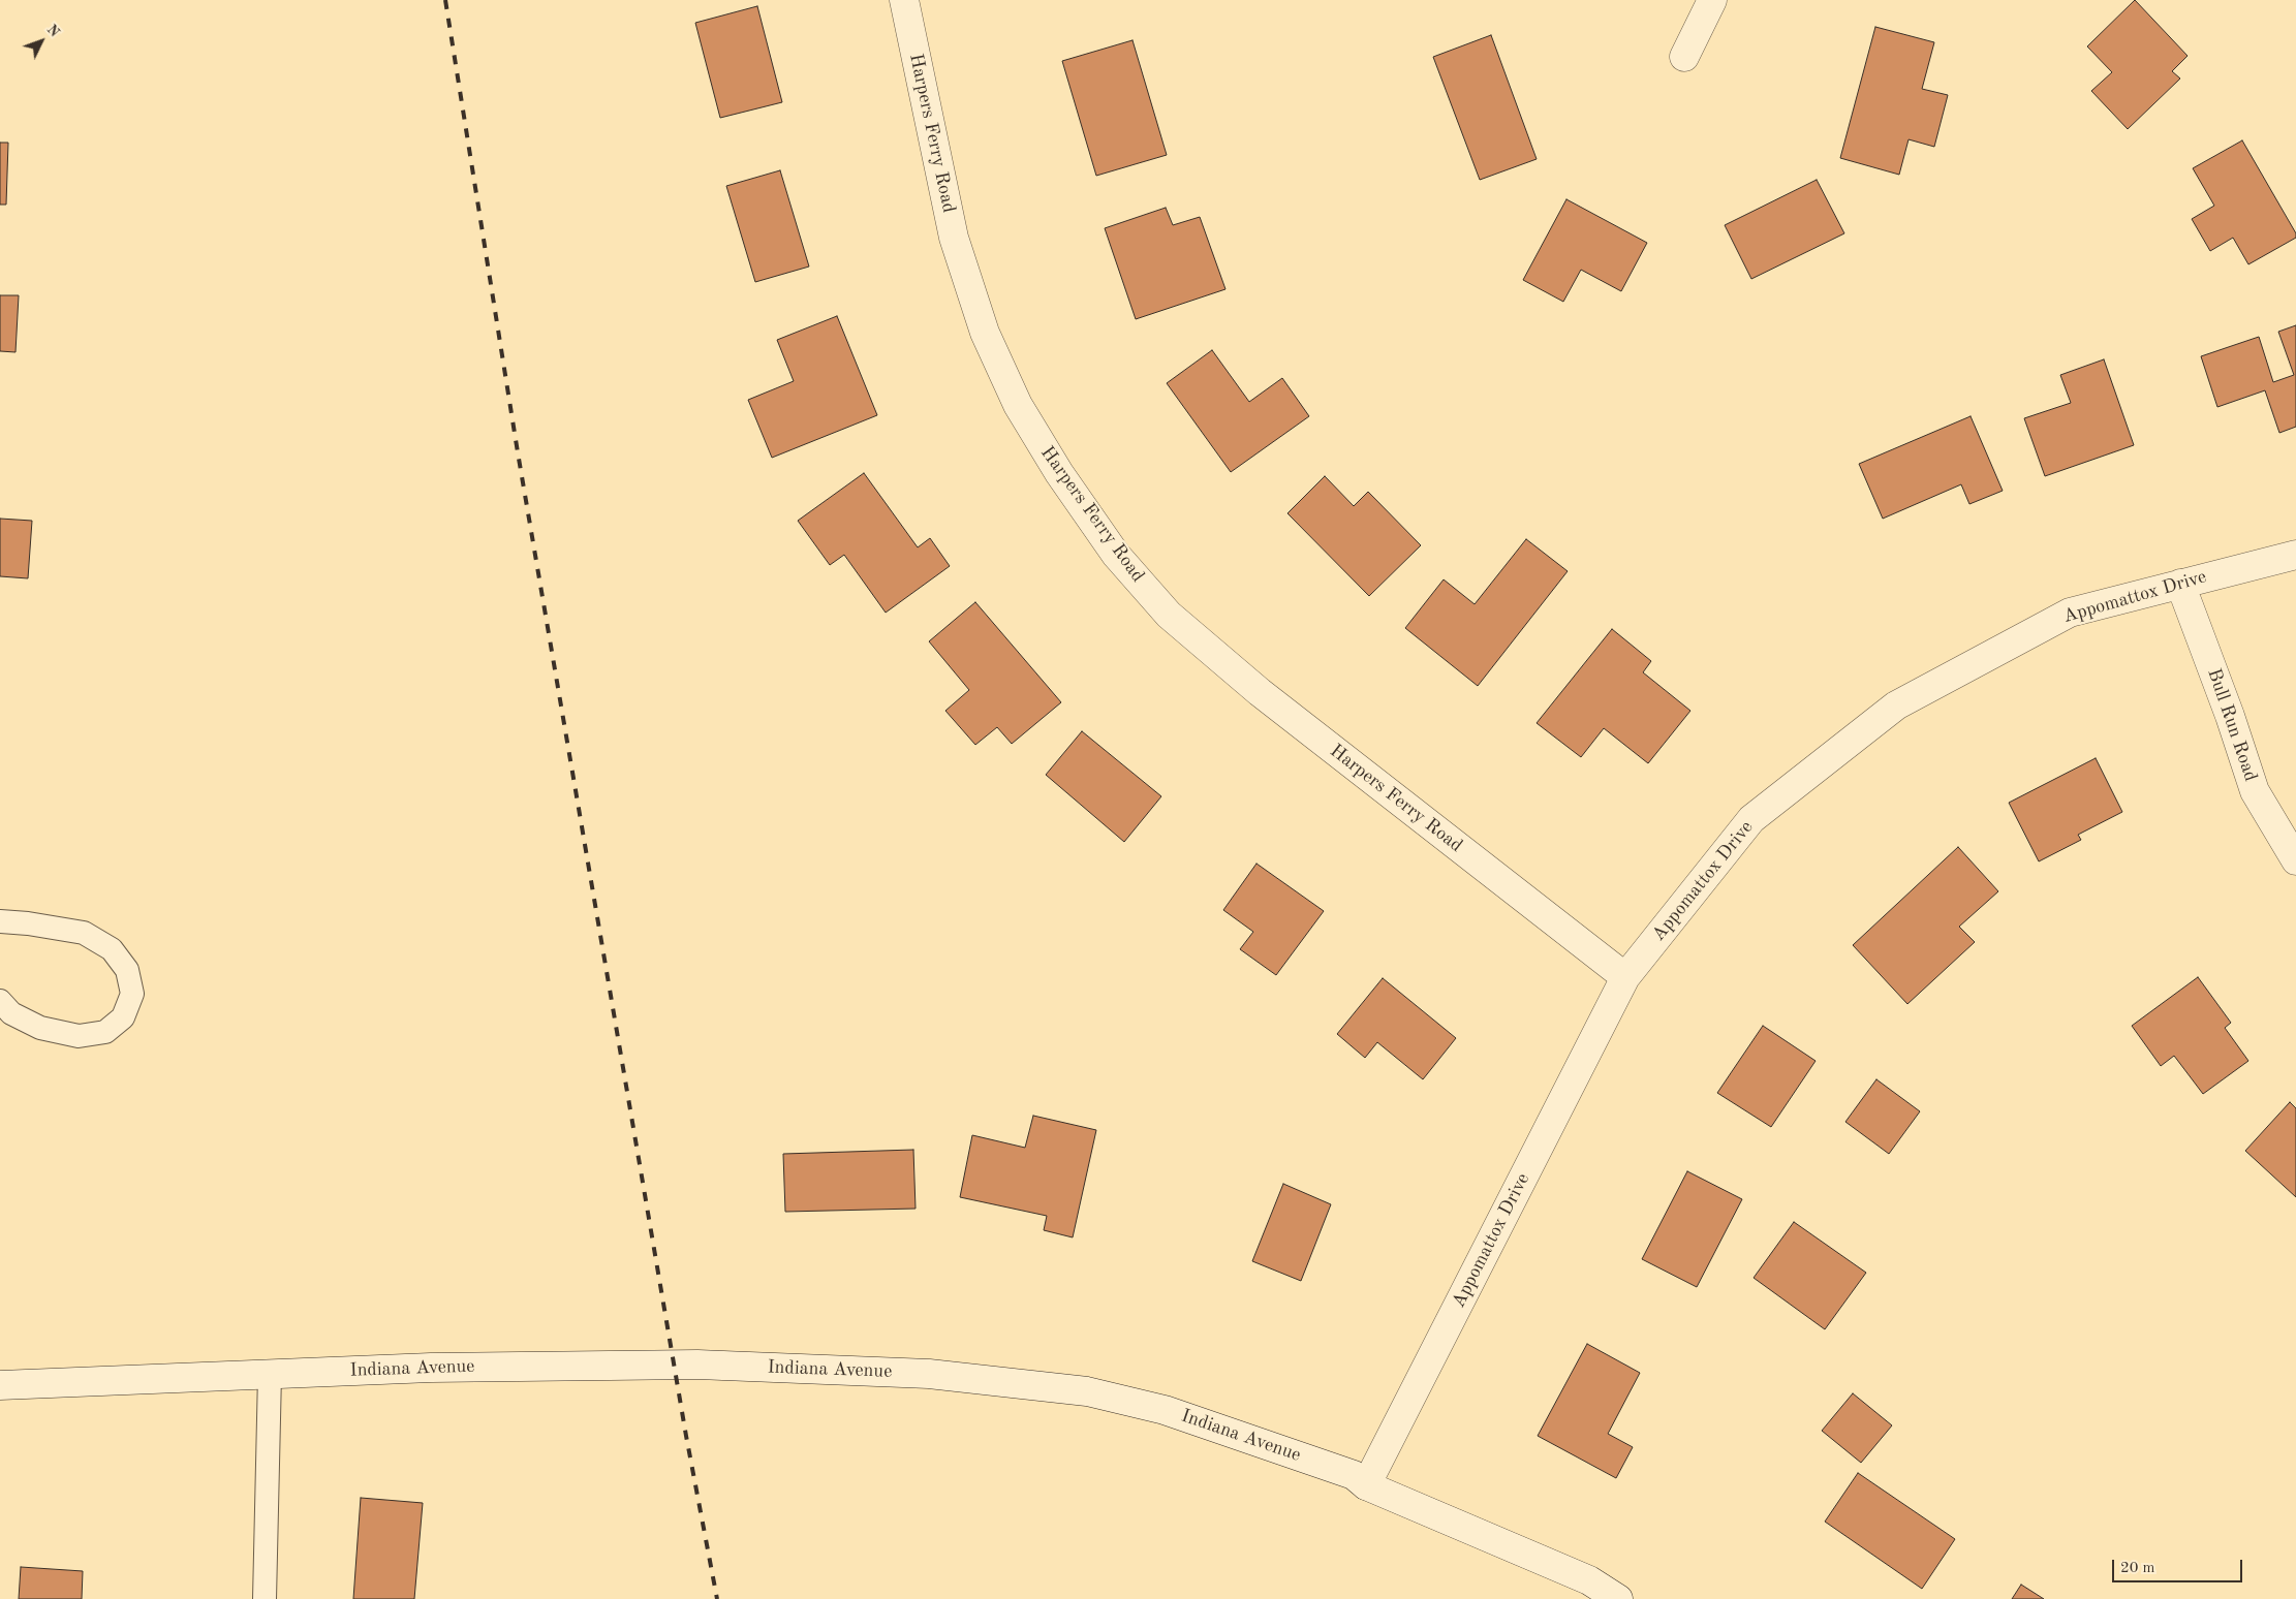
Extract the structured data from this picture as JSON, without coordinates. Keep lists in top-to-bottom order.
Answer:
{
  "streets": {
    "street": [
      "Harpers Ferry Road",
      "Appomattox Drive",
      "Bull Run Road",
      "Indiana Avenue"
    ]
  },
  "crossings": [
    ["Harpers Ferry Road", "Appomattox Drive"],
    ["Appomattox Drive", "Bull Run Road"],
    ["Appomattox Drive", "Indiana Avenue"]
  ],
  "scale_bar": "20 m",
  "north": "top right"
}
